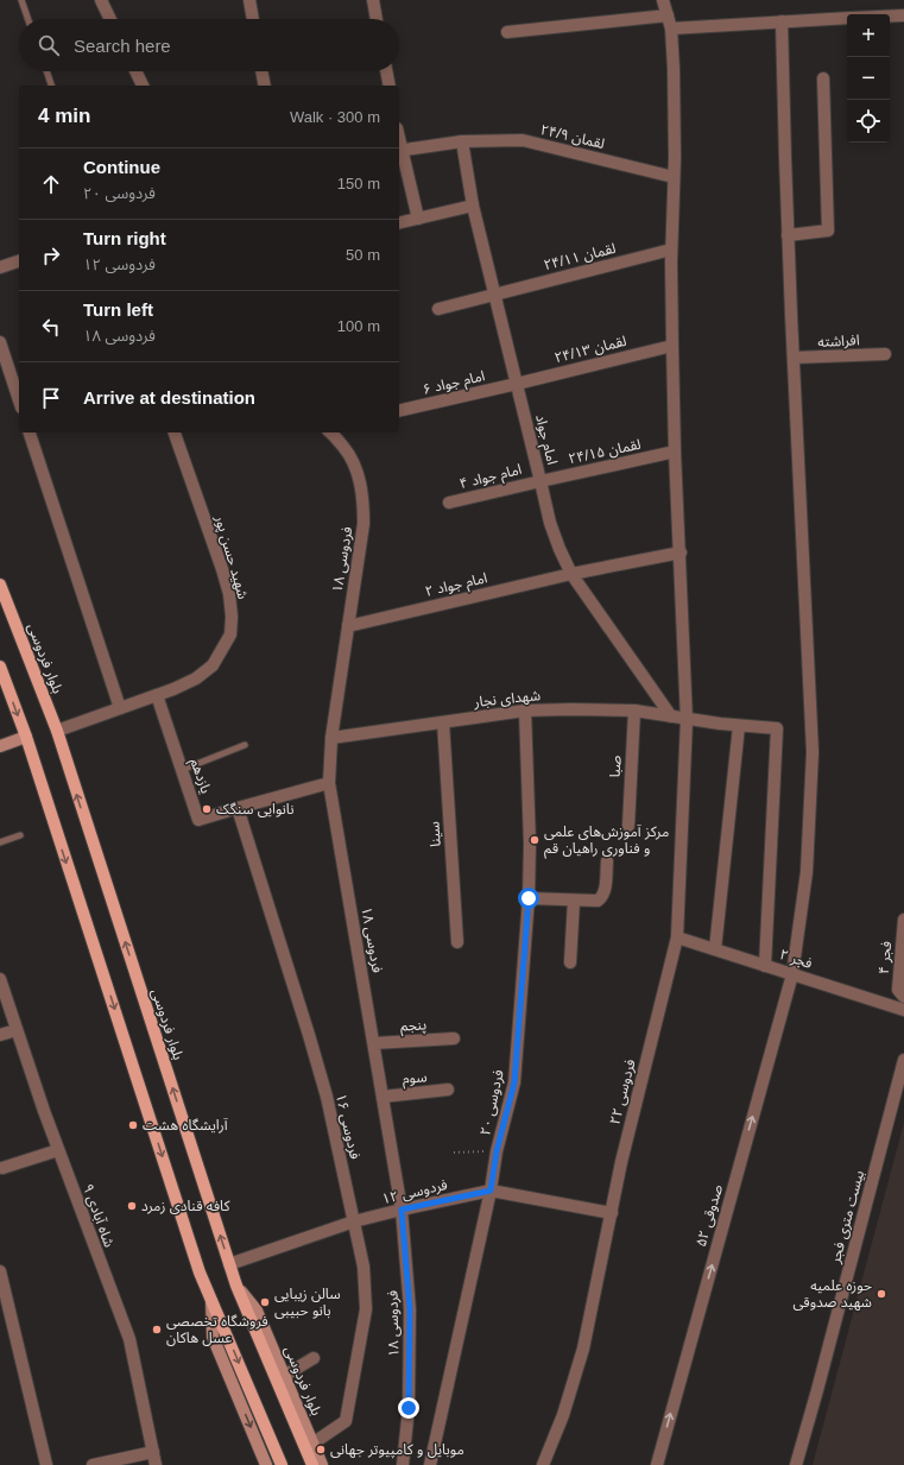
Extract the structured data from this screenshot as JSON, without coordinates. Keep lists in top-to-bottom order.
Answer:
{
  "streets": {
    "main road": ["بلوار فردوسی"],
    "street": [
      "لقمان ۲۴/۹",
      "لقمان ۲۴/۱۱",
      "افراشته",
      "لقمان ۲۴/۱۳",
      "امام جواد ۶",
      "امام جواد",
      "لقمان ۲۴/۱۵",
      "امام جواد ۴",
      "شهید حسن پور",
      "فردوسی ۱۸",
      "امام جواد ۲",
      "شهدای نجار",
      "صبا",
      "یازدهم",
      "سینا",
      "فجر ۴",
      "فجر ۲",
      "پنجم",
      "سوم",
      "فردوسی ۲۲",
      "فردوسی ۲۰",
      "فردوسی ۱۶",
      "فردوسی ۱۲",
      "شاه آبادی ۹",
      "صدوقی ۵۲",
      "بیست متری فجر"
    ]
  },
  "crossings": [
    ["لقمان ۲۴/۹", "امام جواد"],
    ["لقمان ۲۴/۹", "فردوسی ۲۲"],
    ["لقمان ۲۴/۱۱", "امام جواد"],
    ["لقمان ۲۴/۱۱", "فردوسی ۲۲"],
    ["افراشته", "صدوقی ۵۲"],
    ["لقمان ۲۴/۱۳", "امام جواد ۶"],
    ["لقمان ۲۴/۱۳", "امام جواد"],
    ["لقمان ۲۴/۱۳", "فردوسی ۲۲"],
    ["امام جواد ۶", "امام جواد"],
    ["امام جواد", "لقمان ۲۴/۱۵"],
    ["امام جواد", "امام جواد ۴"],
    ["امام جواد", "امام جواد ۲"],
    ["امام جواد", "شهدای نجار"],
    ["لقمان ۲۴/۱۵", "امام جواد ۴"],
    ["لقمان ۲۴/۱۵", "فردوسی ۲۲"],
    ["شهید حسن پور", "بلوار فردوسی"],
    ["شهید حسن پور", "یازدهم"],
    ["فردوسی ۱۸", "امام جواد ۲"],
    ["فردوسی ۱۸", "شهدای نجار"],
    ["فردوسی ۱۸", "یازدهم"],
    ["فردوسی ۱۸", "پنجم"],
    ["فردوسی ۱۸", "سوم"],
    ["فردوسی ۱۸", "فردوسی ۱۲"],
    ["امام جواد ۲", "فردوسی ۲۲"],
    ["بلوار فردوسی", "فردوسی ۱۶"],
    ["بلوار فردوسی", "فردوسی ۱۲"],
    ["شهدای نجار", "صبا"],
    ["شهدای نجار", "سینا"],
    ["شهدای نجار", "فجر ۲"],
    ["شهدای نجار", "فردوسی ۲۲"],
    ["شهدای نجار", "فردوسی ۲۰"],
    ["یازدهم", "فردوسی ۱۶"],
    ["فجر ۲", "فردوسی ۲۲"],
    ["فجر ۲", "صدوقی ۵۲"],
    ["فردوسی ۲۲", "فردوسی ۱۲"],
    ["فردوسی ۲۰", "فردوسی ۱۲"],
    ["فردوسی ۱۶", "فردوسی ۱۲"]
  ],
  "places": [
    "نانوایی سنگک",
    "مرکز آموزش‌های علمی و فناوری راهیان قم",
    "آرایشگاه هشت",
    "کافه قنادی زمرد",
    "حوزه علمیه شهید صدوقی",
    "سالن زیبایی بانو حبیبی",
    "فروشگاه تخصصی عسل هاکان",
    "موبایل و کامپیوتر جهانی"
  ],
  "page": {
    "map_buttons": ["+", "−"],
    "search": "Search here",
    "heading": ["4 min", "Walk · 300 m"],
    "list": [
      ["Continue", "فردوسی ۲۰", "150 m"],
      ["Turn right", "فردوسی ۱۲", "50 m"],
      ["Turn left", "فردوسی ۱۸", "100 m"],
      "Arrive at destination"
    ]
  }
}
